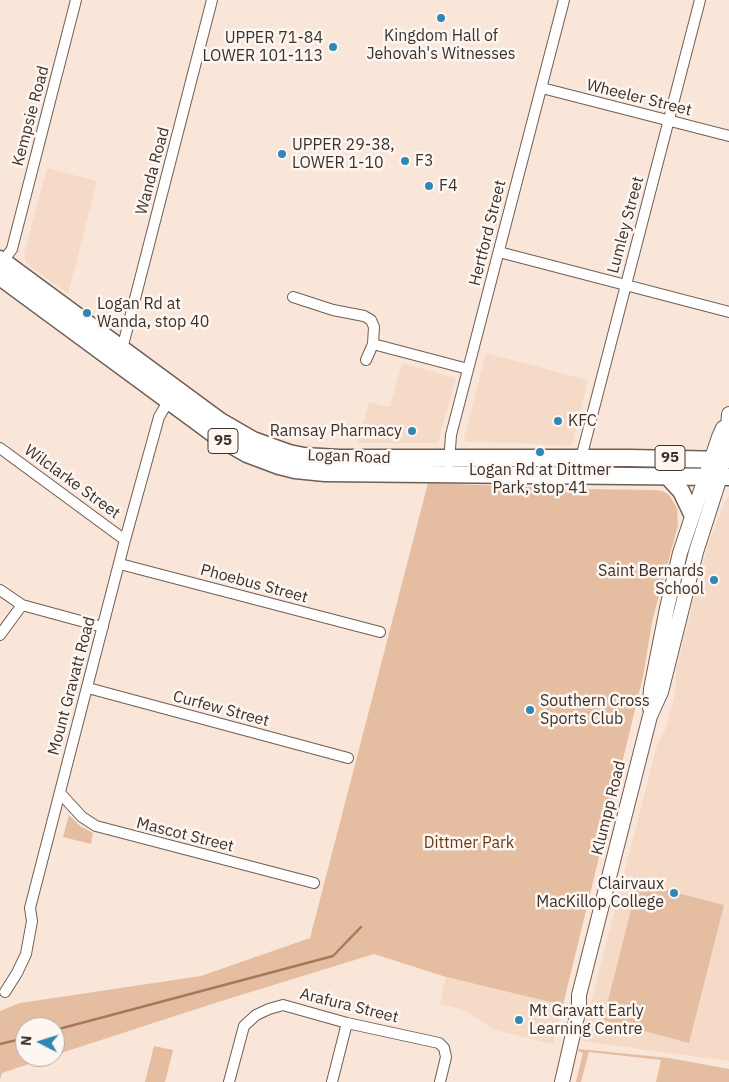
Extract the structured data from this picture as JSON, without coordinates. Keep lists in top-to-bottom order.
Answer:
{
  "streets": {
    "main road": ["95", "Logan Road", "Klumpp Road"],
    "street": [
      "Wheeler Street",
      "Kempsie Road",
      "Wanda Road",
      "Lumley Street",
      "Hertford Street",
      "Wilclarke Street",
      "Phoebus Street",
      "Mount Gravatt Road",
      "Curfew Street",
      "Mascot Street",
      "Arafura Street"
    ]
  },
  "crossings": [
    ["Wheeler Street", "Lumley Street"],
    ["Wheeler Street", "Hertford Street"],
    ["Kempsie Road", "Logan Road"],
    ["Wanda Road", "Logan Road"],
    ["Lumley Street", "Logan Road"],
    ["Hertford Street", "Logan Road"],
    ["Logan Road", "Mount Gravatt Road"],
    ["Logan Road", "Klumpp Road"],
    ["Wilclarke Street", "Mount Gravatt Road"],
    ["Phoebus Street", "Mount Gravatt Road"],
    ["Mount Gravatt Road", "Curfew Street"],
    ["Mount Gravatt Road", "Mascot Street"]
  ],
  "parks": ["Dittmer Park"],
  "places": [
    "Kingdom Hall of Jehovah's Witnesses",
    "UPPER 71-84 LOWER 101-113",
    "UPPER 29-38, LOWER 1-10",
    "F3",
    "F4",
    "Logan Rd at Wanda, stop 40",
    "KFC",
    "Ramsay Pharmacy",
    "Logan Rd at Dittmer Park, stop 41",
    "Saint Bernards School",
    "Southern Cross Sports Club",
    "Clairvaux MacKillop College",
    "Mt Gravatt Early Learning Centre"
  ],
  "north": "left"
}
